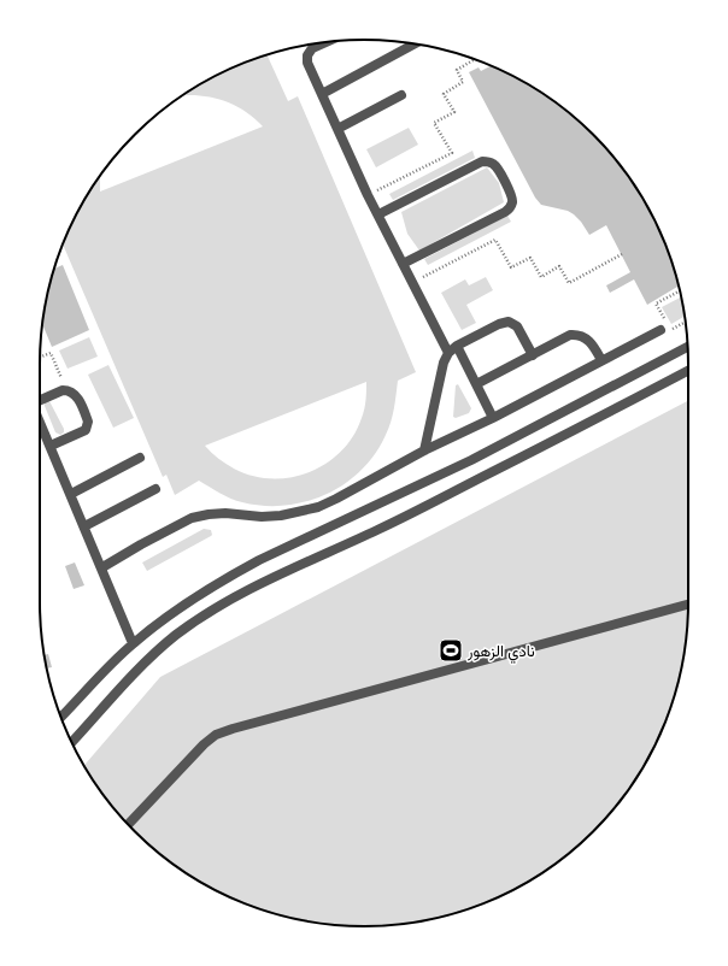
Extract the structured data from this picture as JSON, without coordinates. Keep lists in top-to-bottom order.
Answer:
{
  "places": {
    "sports": ["نادي الزهور"]
  }
}
